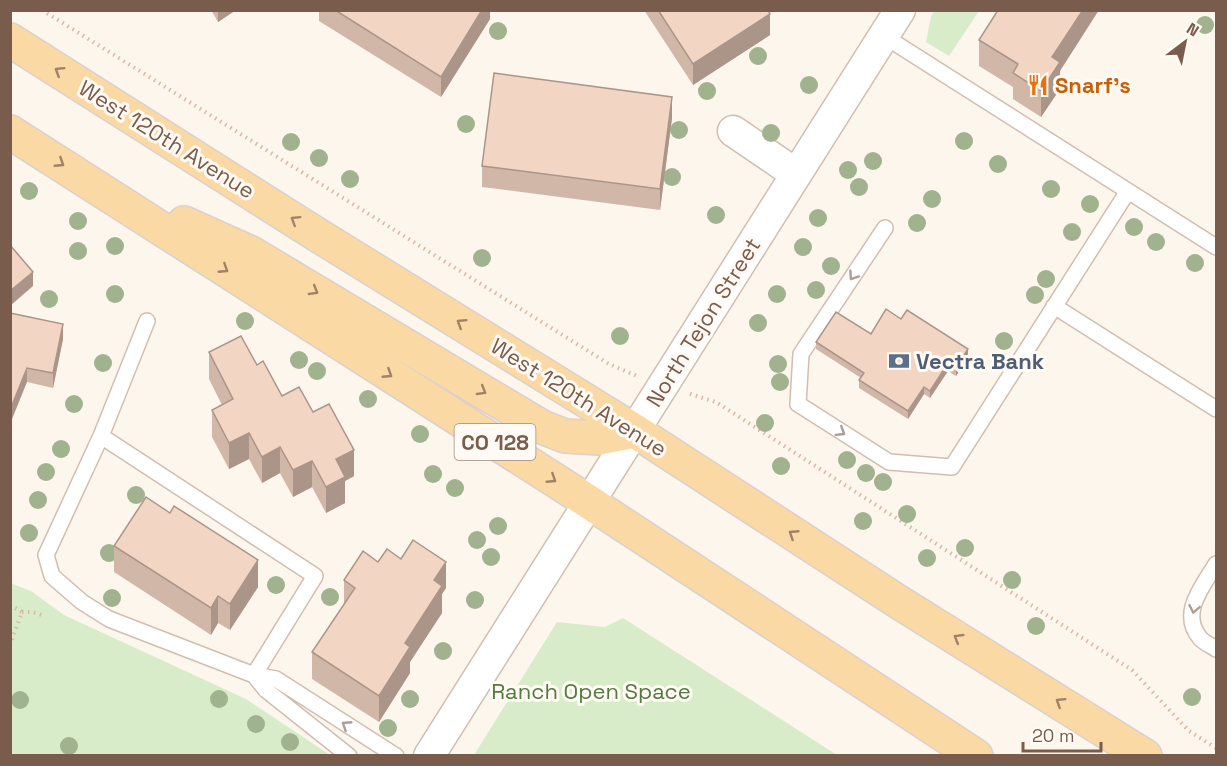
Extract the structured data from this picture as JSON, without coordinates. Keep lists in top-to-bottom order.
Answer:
{
  "streets": {
    "main road": ["West 120th Avenue", "CO 128"],
    "street": ["North Tejon Street"]
  },
  "crossings": [
    ["West 120th Avenue", "North Tejon Street"],
    ["North Tejon Street", "CO 128"]
  ],
  "parks": ["Ranch Open Space"],
  "places": {
    "restaurant": ["Snarf's"],
    "bank": ["Vectra Bank"]
  },
  "scale_bar": "20 m",
  "north": "top right"
}
